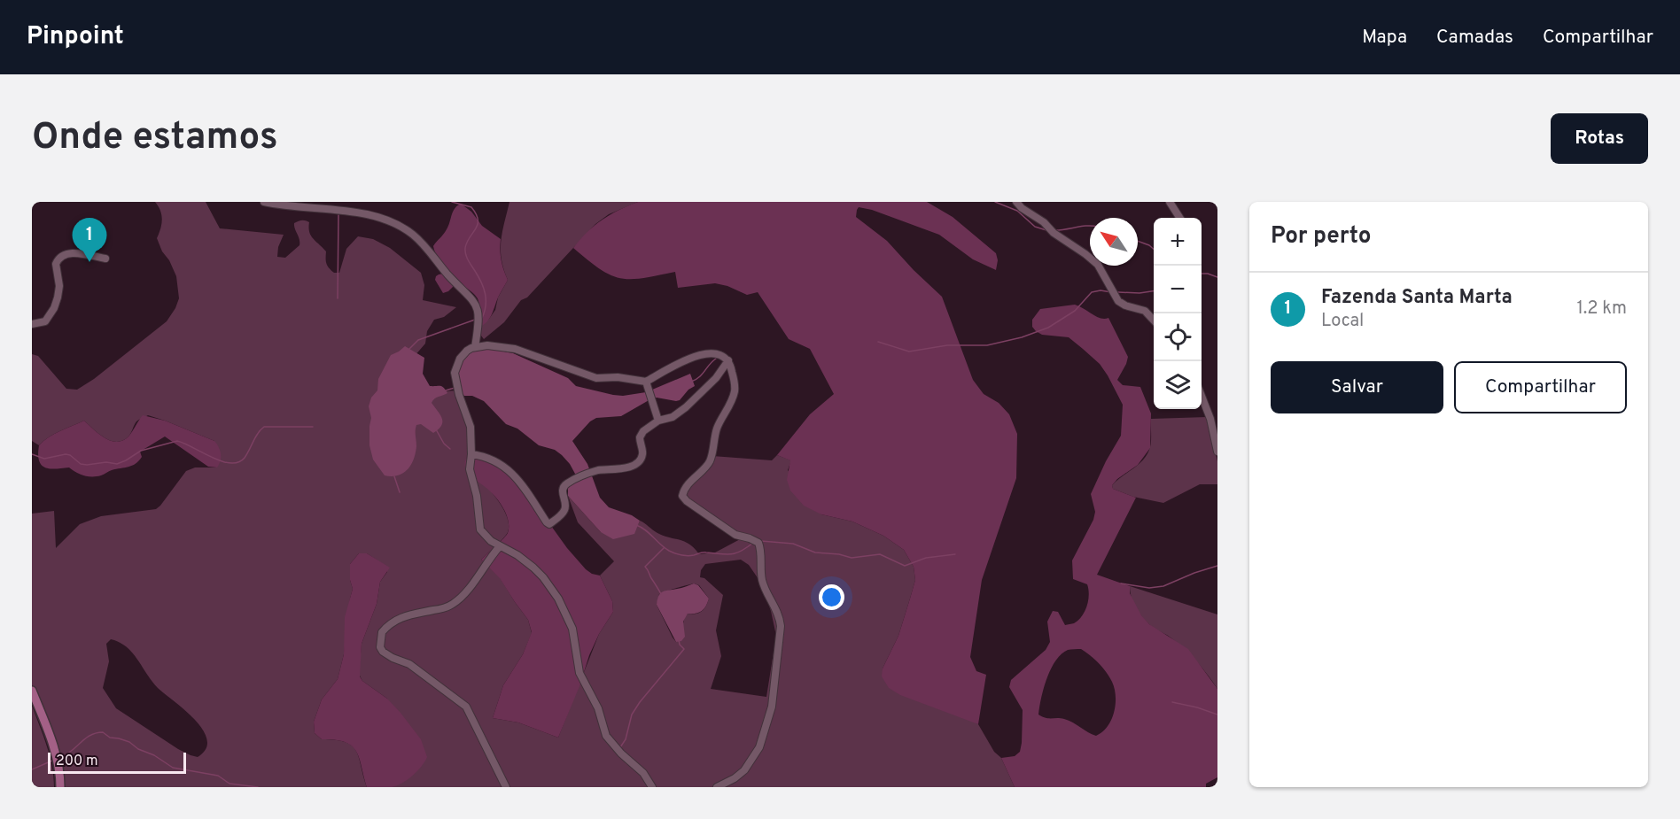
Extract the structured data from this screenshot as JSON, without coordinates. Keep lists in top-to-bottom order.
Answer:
{
  "scale_bar": "200 m",
  "north": "top left",
  "page": {
    "header": "Pinpoint",
    "nav": ["Mapa", "Camadas", "Compartilhar"],
    "buttons": [
      "Rotas",
      ["Salvar", "Compartilhar"]
    ],
    "title": "Onde estamos",
    "heading": "Por perto",
    "map_buttons": ["+", "−"],
    "pins": "1",
    "list": [
      {
        "mark": "1",
        "name": "Fazenda Santa Marta",
        "note": "Local",
        "value": "1.2 km"
      }
    ],
    "scale": "200 m"
  }
}
